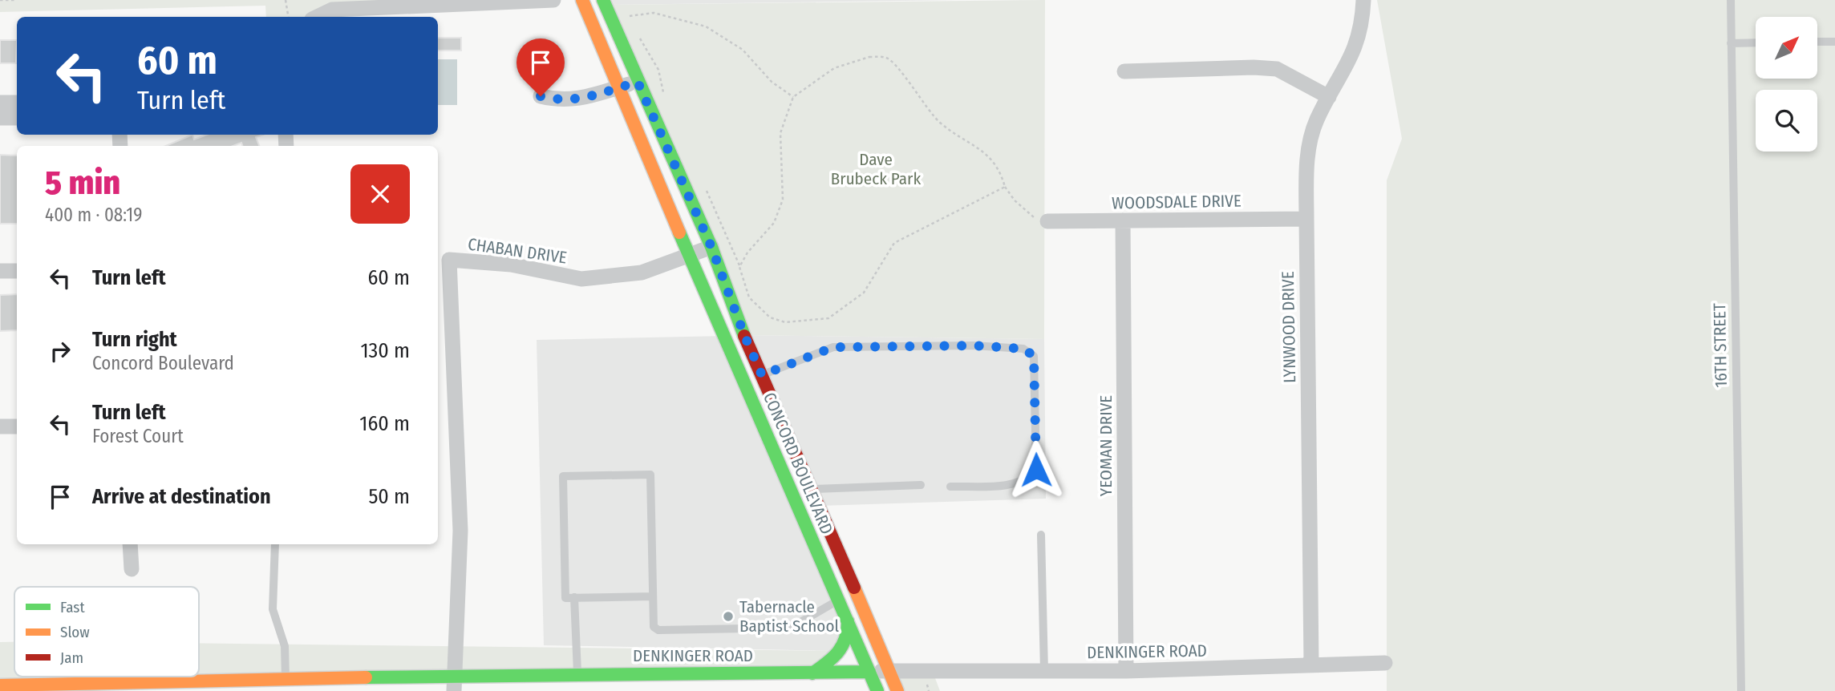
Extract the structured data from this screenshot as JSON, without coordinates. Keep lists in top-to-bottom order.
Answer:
{
  "streets": {
    "street": [
      "WOODSDALE DRIVE",
      "CHABAN DRIVE",
      "LYNWOOD DRIVE",
      "YEOMAN DRIVE",
      "CONCORD BOULEVARD",
      "DENKINGER ROAD"
    ],
    "lane": ["16TH STREET"]
  },
  "crossings": [
    ["WOODSDALE DRIVE", "LYNWOOD DRIVE"],
    ["WOODSDALE DRIVE", "YEOMAN DRIVE"],
    ["CHABAN DRIVE", "CONCORD BOULEVARD"],
    ["CHABAN DRIVE", "DENKINGER ROAD"],
    ["LYNWOOD DRIVE", "DENKINGER ROAD"],
    ["YEOMAN DRIVE", "DENKINGER ROAD"],
    ["CONCORD BOULEVARD", "DENKINGER ROAD"]
  ],
  "parks": ["Dave Brubeck Park"],
  "places": ["Tabernacle Baptist School"],
  "legend": ["Fast", "Slow", "Jam"],
  "north": "top right",
  "page": {
    "turn": ["60 m", "Turn left"],
    "heading": ["5 min", "400 m · 08:19"],
    "list": [
      {
        "name": "Turn left",
        "value": "60 m"
      },
      {
        "name": "Turn right",
        "note": "Concord Boulevard",
        "value": "130 m"
      },
      {
        "name": "Turn left",
        "note": "Forest Court",
        "value": "160 m"
      },
      {
        "name": "Arrive at destination",
        "value": "50 m"
      }
    ]
  }
}
